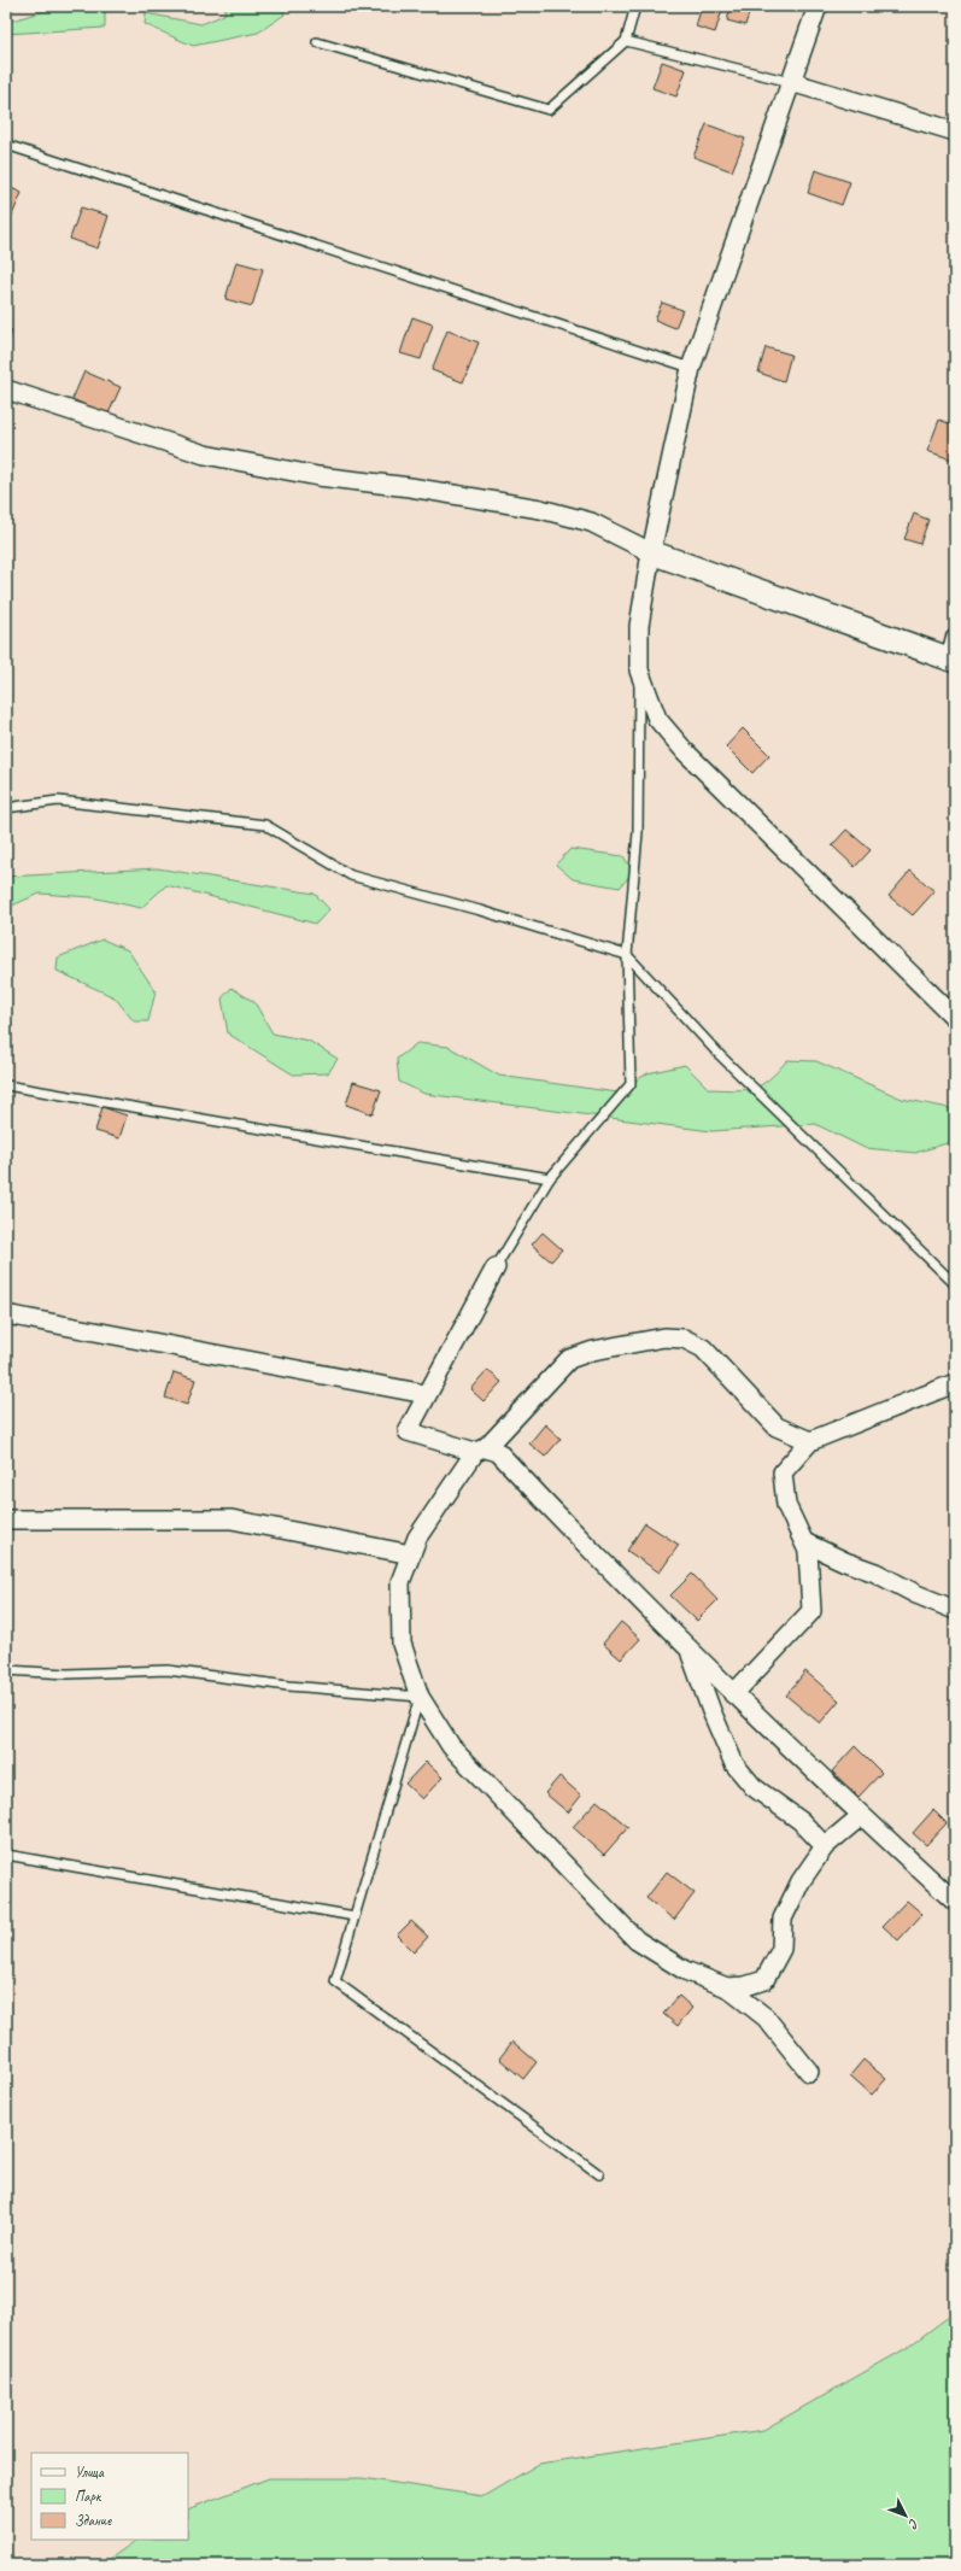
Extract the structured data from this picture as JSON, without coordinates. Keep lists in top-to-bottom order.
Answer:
{
  "legend": ["Улица", "Парк", "Здание"],
  "north": "bottom right"
}
